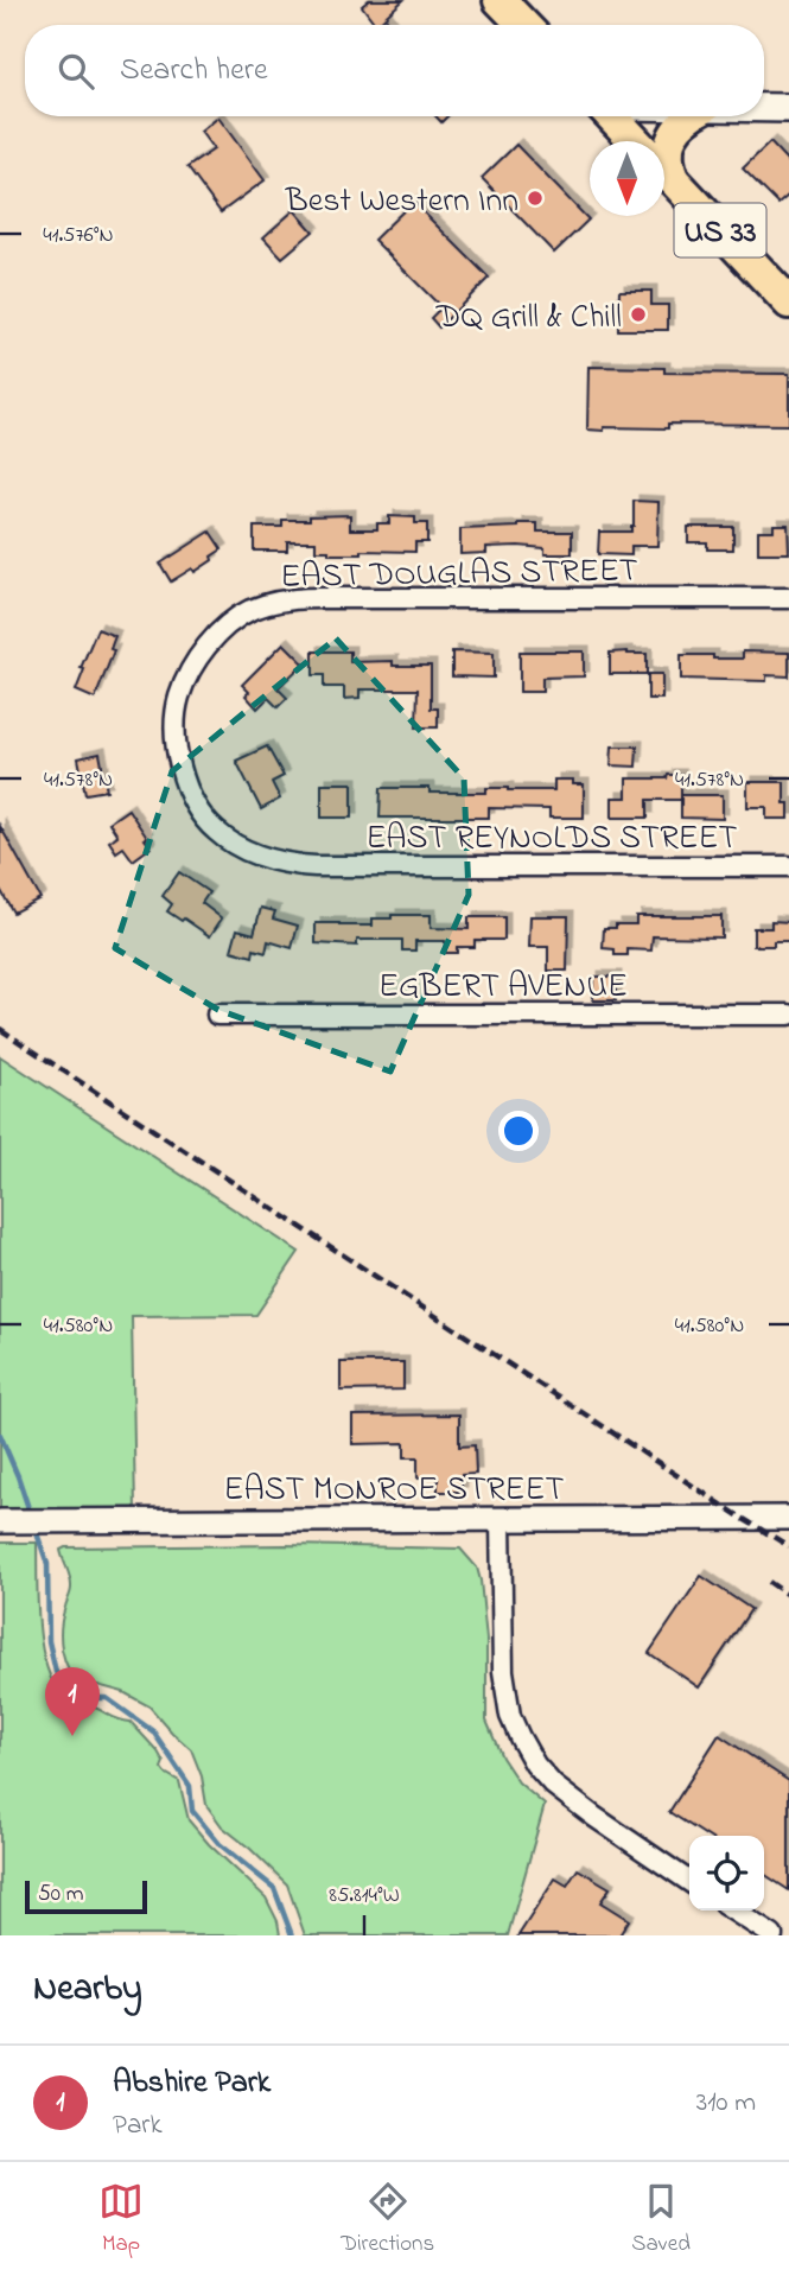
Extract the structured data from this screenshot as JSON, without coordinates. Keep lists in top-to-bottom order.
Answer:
{
  "streets": {
    "highway": ["US 33"],
    "street": [
      "EAST DOUGLAS STREET",
      "EAST REYNOLDS STREET",
      "EGBERT AVENUE",
      "EAST MONROE STREET"
    ]
  },
  "crossings": [
    ["EAST DOUGLAS STREET", "EAST REYNOLDS STREET"]
  ],
  "places": ["Best Western Inn", "DQ Grill & Chill"],
  "scale_bar": "50 m",
  "north": "bottom",
  "page": {
    "search": "Search here",
    "pins": "1",
    "scale": "50 m",
    "heading": "Nearby",
    "list": [
      {
        "mark": "1",
        "name": "Abshire Park",
        "note": "Park",
        "value": "310 m"
      }
    ],
    "nav": ["Map", "Directions", "Saved"]
  },
  "coordinates": [
    "41.576°N",
    "41.578°N",
    "41.580°N",
    "85.814°W"
  ]
}
